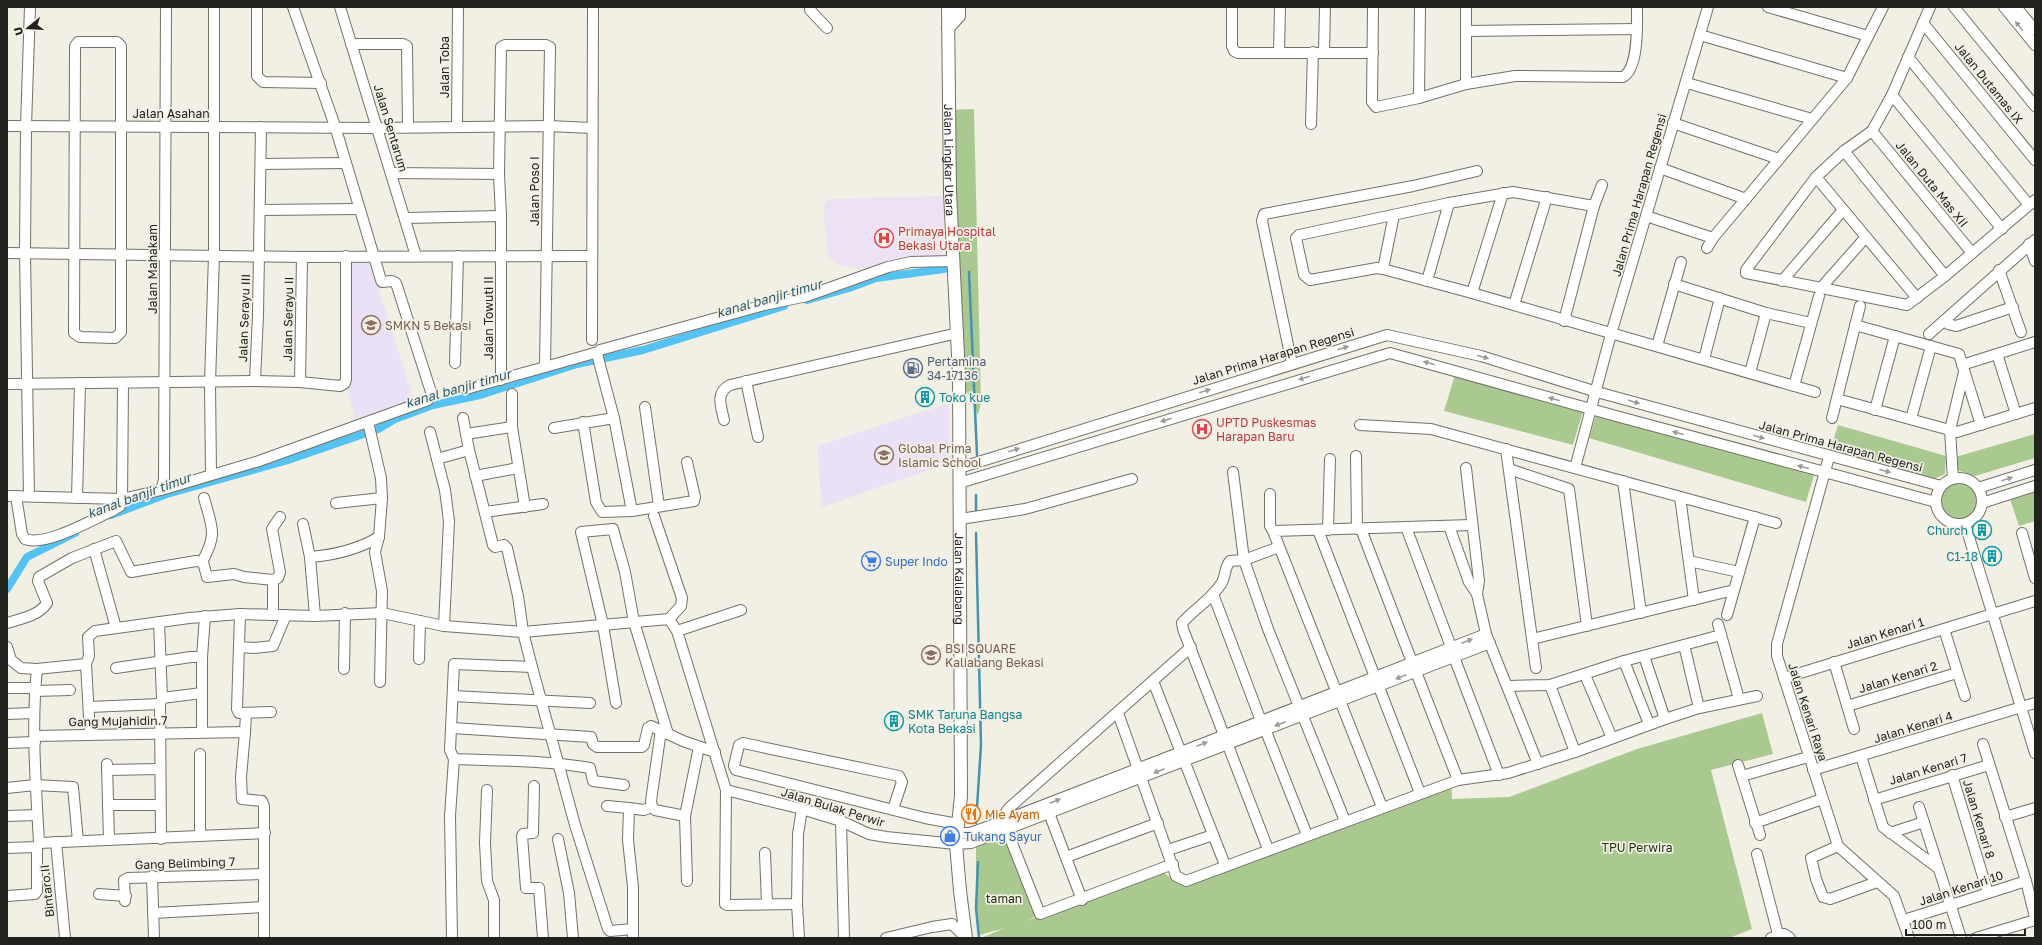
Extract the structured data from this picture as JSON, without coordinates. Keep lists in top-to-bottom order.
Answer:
{
  "streets": {
    "main road": ["Jalan Lingkar Utara", "Jalan Kaliabang"],
    "street": [
      "Jalan Toba",
      "Jalan Dutamas IX",
      "Jalan Asahan",
      "Jalan Sentarum",
      "Jalan Duta Mas XII",
      "Jalan Poso I",
      "Jalan Prima Harapan Regensi",
      "Jalan Mahakam",
      "Jalan Serayu III",
      "Jalan Towuti II",
      "Jalan Serayu II",
      "Jalan Kenari 1",
      "Jalan Kenari 2",
      "Jalan Kenari Raya",
      "Gang Mujahidin.7",
      "Jalan Kenari 4",
      "Jalan Kenari 7",
      "Jalan Bulak Perwir",
      "Jalan Kenari 8",
      "Gang Belimbing 7",
      "Jalan Kenari 10",
      "Bintaro.II"
    ]
  },
  "crossings": [
    ["Jalan Toba", "Jalan Asahan"],
    ["Jalan Asahan", "Jalan Sentarum"],
    ["Jalan Asahan", "Jalan Poso I"],
    ["Jalan Asahan", "Jalan Mahakam"],
    ["Jalan Asahan", "Jalan Serayu III"],
    ["Jalan Asahan", "Jalan Towuti II"],
    ["Jalan Lingkar Utara", "Jalan Prima Harapan Regensi"],
    ["Jalan Lingkar Utara", "Jalan Kaliabang"],
    ["Jalan Poso I", "Jalan Towuti II"],
    ["Jalan Prima Harapan Regensi", "Jalan Kenari Raya"],
    ["Jalan Kaliabang", "Jalan Bulak Perwir"],
    ["Jalan Kenari 1", "Jalan Kenari 2"],
    ["Jalan Kenari 1", "Jalan Kenari Raya"],
    ["Jalan Kenari Raya", "Jalan Kenari 4"],
    ["Jalan Kenari Raya", "Jalan Kenari 10"],
    ["Jalan Kenari 7", "Jalan Kenari 8"],
    ["Jalan Kenari 8", "Jalan Kenari 10"]
  ],
  "water": ["kanal banjir timur"],
  "parks": ["TPU Perwira", "taman"],
  "places": {
    "hospital": ["Primaya Hospital Bekasi Utara", "UPTD Puskesmas Harapan Baru"],
    "school or university": ["SMKN 5 Bekasi", "Global Prima Islamic School", "BSI SQUARE Kaliabang Bekasi"],
    "fuel station": ["Pertamina 34-17136"],
    "building": [
      "Toko kue",
      "Church",
      "C1-18",
      "SMK Taruna Bangsa Kota Bekasi"
    ],
    "supermarket": ["Super Indo"],
    "restaurant": ["Mie Ayam"],
    "shop": ["Tukang Sayur"]
  },
  "scale_bar": "100 m",
  "north": "left"
}
